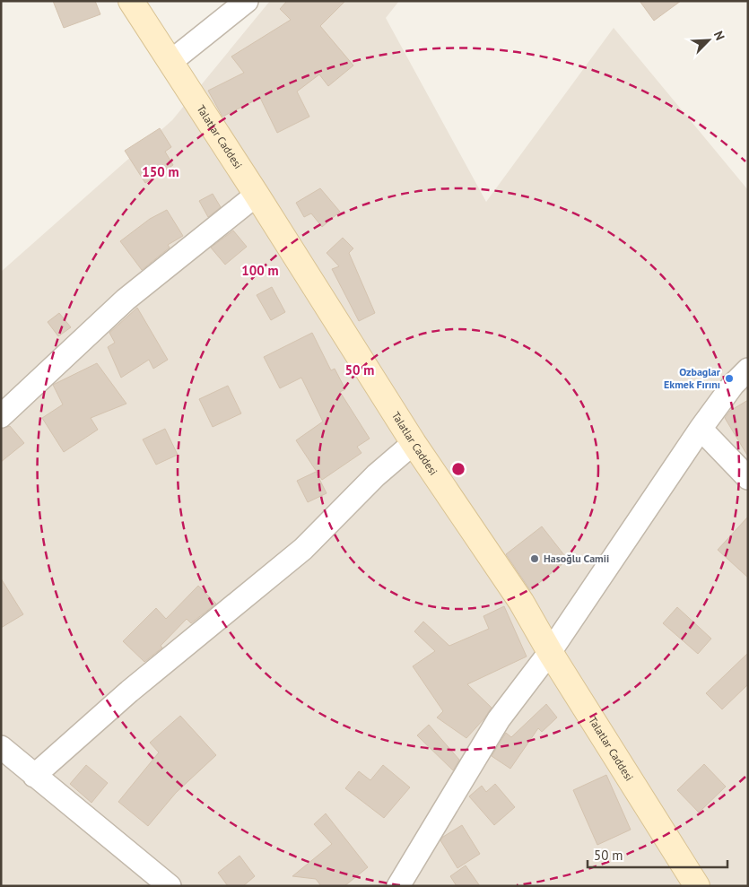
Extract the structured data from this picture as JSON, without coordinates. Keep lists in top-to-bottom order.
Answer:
{
  "streets": {
    "street": ["Talatlar Caddesi"]
  },
  "places": ["Ozbaglar Ekmek Fırını", "Hasoğlu Camii"],
  "scale_bar": "50 m",
  "north": "top right",
  "rings": ["150 m", "100 m", "50 m"]
}
